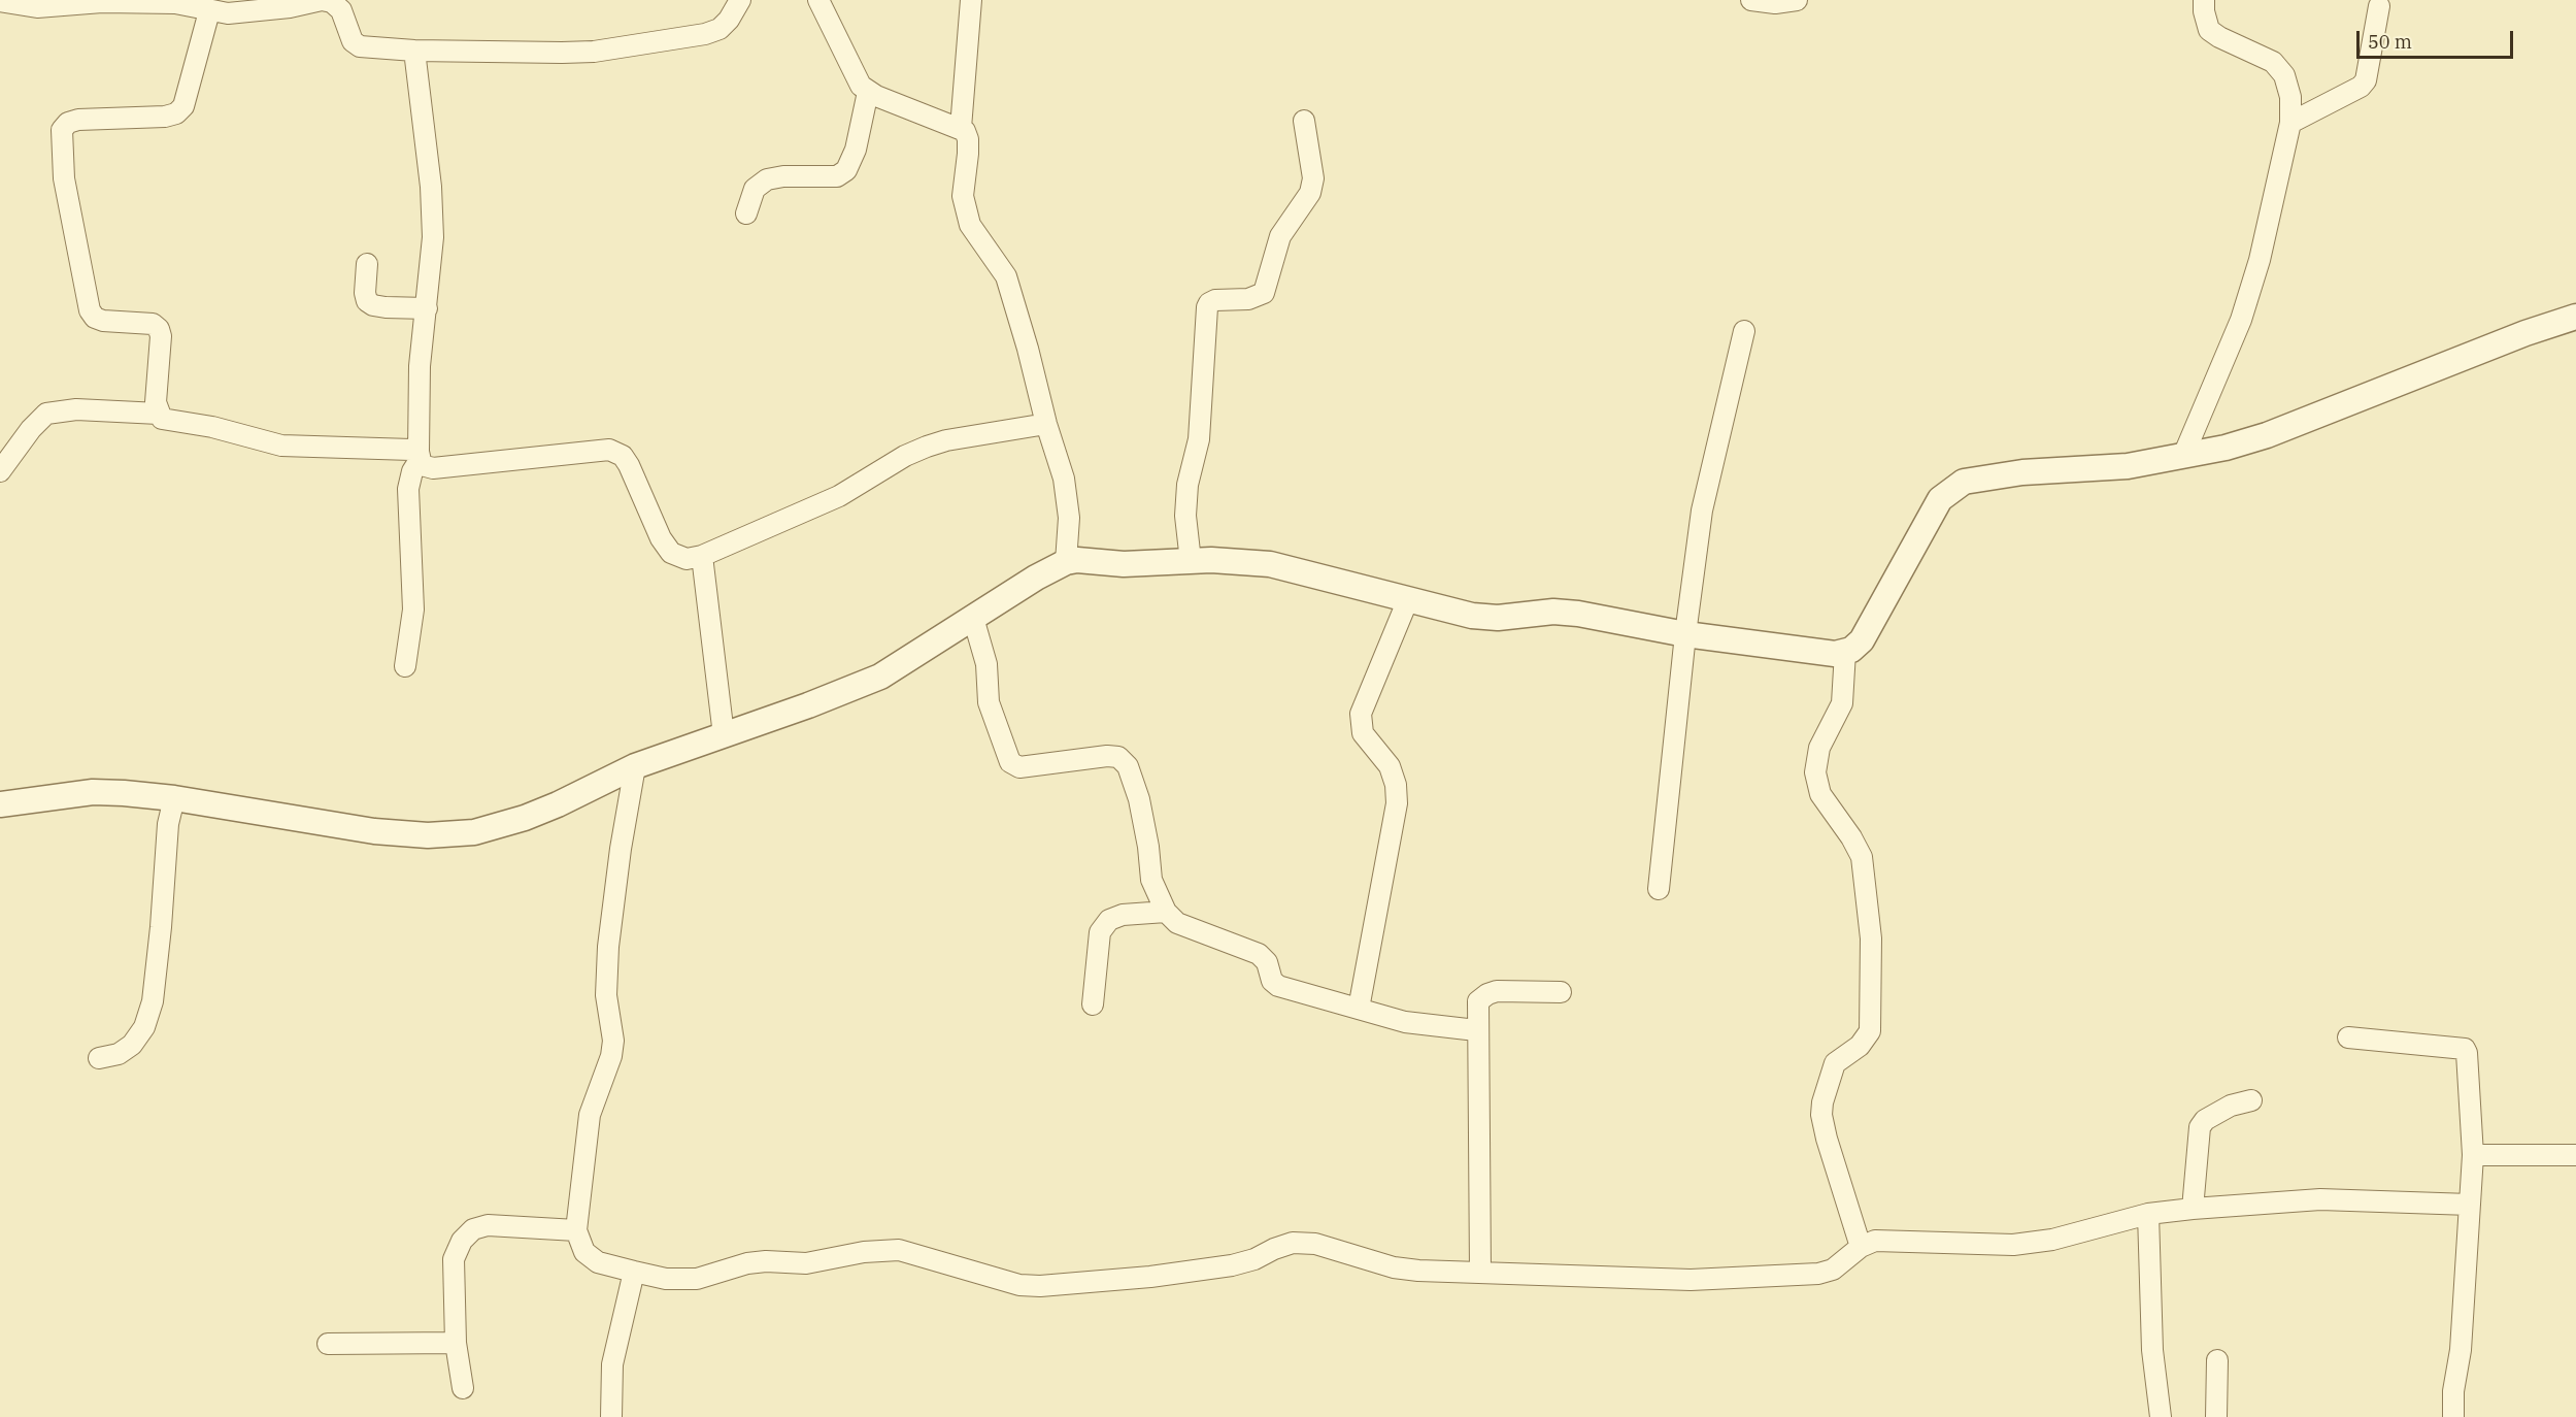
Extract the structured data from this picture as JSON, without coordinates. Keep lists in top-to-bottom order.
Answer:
{
  "scale_bar": "50 m"
}
